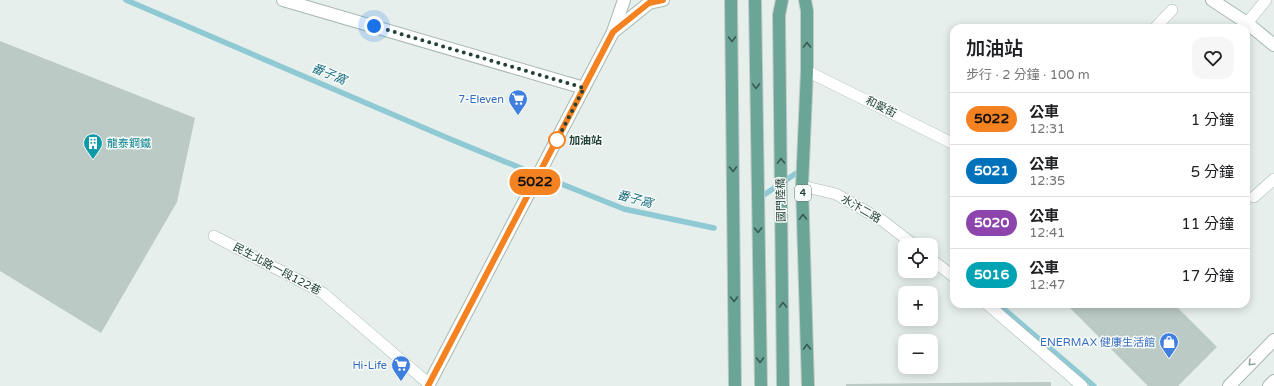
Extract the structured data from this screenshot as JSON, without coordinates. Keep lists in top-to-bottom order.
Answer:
{
  "streets": {
    "main road": ["4", "國門陸橋"],
    "lane": ["和愛街", "水汴二路", "民生北路一段122巷"]
  },
  "crossings": [
    ["和愛街", "4"],
    ["4", "水汴二路"]
  ],
  "water": ["番子窩"],
  "places": {
    "supermarket": ["7-Eleven", "Hi-Life"],
    "other": ["加油站"],
    "building": ["龍泰鋼鐵"],
    "shop": ["ENERMAX 健康生活館"]
  },
  "lines": ["bus line 5022"],
  "page": {
    "on_map": "5022",
    "heading": ["加油站", "步行 · 2 分鐘 · 100 m"],
    "list": [
      {
        "mark": "5022",
        "name": "公車",
        "note": "12:31",
        "value": "1 分鐘"
      },
      {
        "mark": "5021",
        "name": "公車",
        "note": "12:35",
        "value": "5 分鐘"
      },
      {
        "mark": "5020",
        "name": "公車",
        "note": "12:41",
        "value": "11 分鐘"
      },
      {
        "mark": "5016",
        "name": "公車",
        "note": "12:47",
        "value": "17 分鐘"
      }
    ],
    "map_buttons": ["+", "−"]
  }
}
